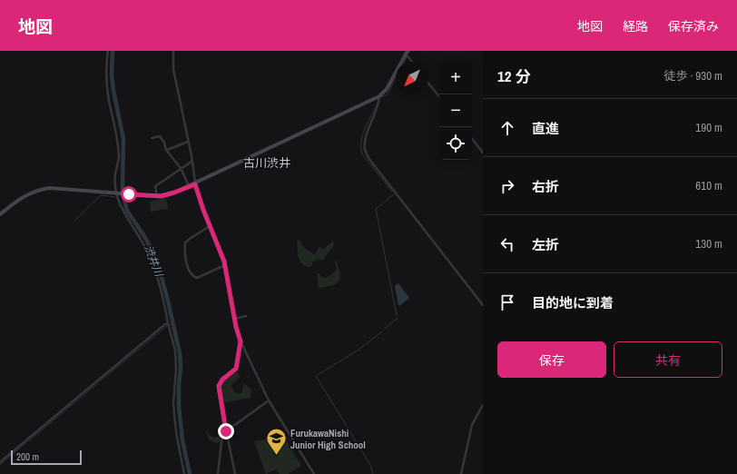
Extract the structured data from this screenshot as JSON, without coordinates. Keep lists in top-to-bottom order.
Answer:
{
  "districts": ["古川渋井"],
  "water": ["渋井川"],
  "places": {
    "school or university": ["FurukawaNishi Junior High School"]
  },
  "scale_bar": "200 m",
  "north": "bottom left",
  "page": {
    "header": "地図",
    "nav": ["地図", "経路", "保存済み"],
    "heading": ["12 分", "徒歩 · 930 m"],
    "map_buttons": ["+", "−"],
    "list": [
      ["直進", "190 m"],
      ["右折", "610 m"],
      ["左折", "130 m"],
      "目的地に到着"
    ],
    "buttons": ["保存", "共有"],
    "scale": "200 m"
  }
}
